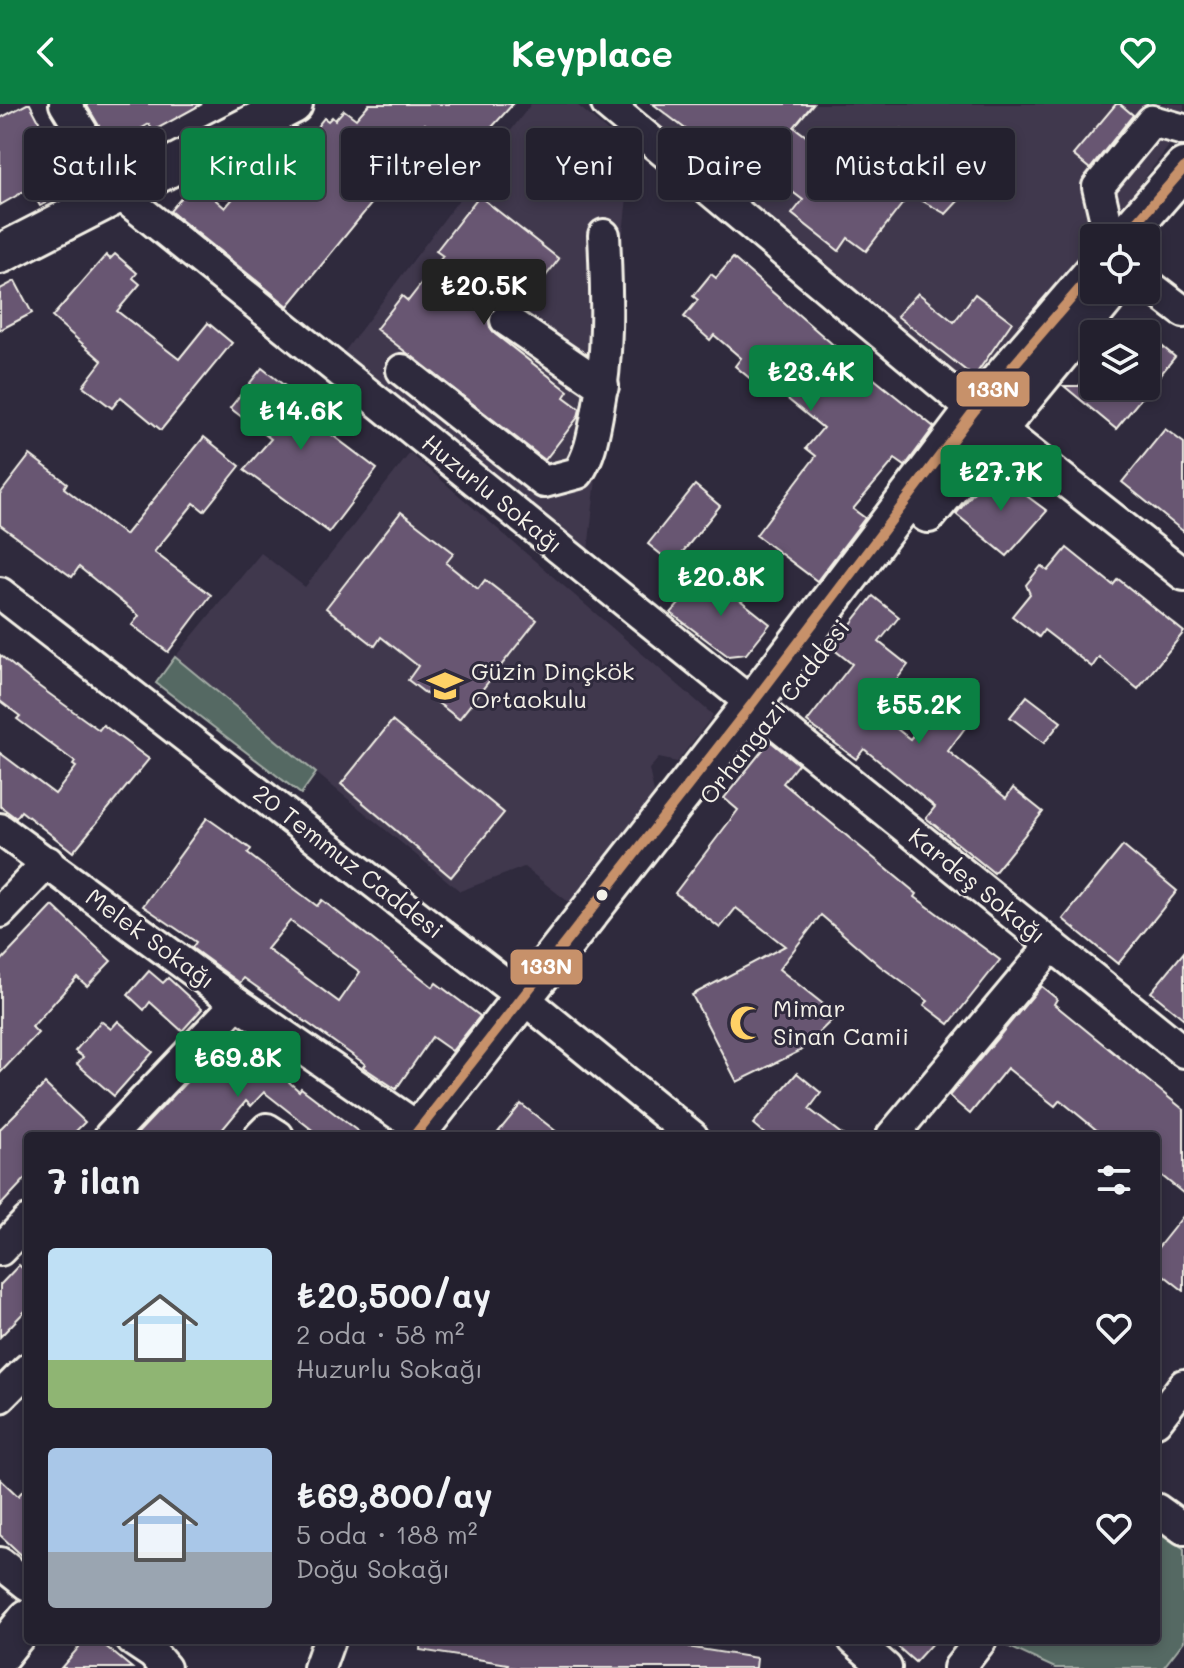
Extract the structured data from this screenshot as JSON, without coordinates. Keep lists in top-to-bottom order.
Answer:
{
  "streets": {
    "main road": ["Orhangazi Caddesi"],
    "street": [
      "Huzurlu Sokağı",
      "20 Temmuz Caddesi",
      "Kardeş Sokağı",
      "Melek Sokağı"
    ]
  },
  "crossings": [
    ["Huzurlu Sokağı", "Orhangazi Caddesi"],
    ["Huzurlu Sokağı", "Kardeş Sokağı"],
    ["Orhangazi Caddesi", "20 Temmuz Caddesi"],
    ["Orhangazi Caddesi", "Kardeş Sokağı"]
  ],
  "places": {
    "school or university": ["Güzin Dinçkök Ortaokulu"],
    "mosque": ["Mimar Sinan Camii"]
  },
  "lines": ["transit line 133N"],
  "page": {
    "header": "Keyplace",
    "chip": [
      "Satılık",
      "Kiralık",
      "Filtreler",
      "Yeni",
      "Daire",
      "Müstakil ev"
    ],
    "price": [
      "₺20.5K",
      "₺23.4K",
      "₺14.6K",
      "₺27.7K",
      "₺20.8K",
      "₺55.2K",
      "₺69.8K"
    ],
    "heading": "7 ilan",
    "list": [
      {
        "name": "₺20,500/ay",
        "note": "2 oda · 58 m² · Huzurlu Sokağı"
      },
      {
        "name": "₺69,800/ay",
        "note": "5 oda · 188 m² · Doğu Sokağı"
      }
    ]
  }
}
